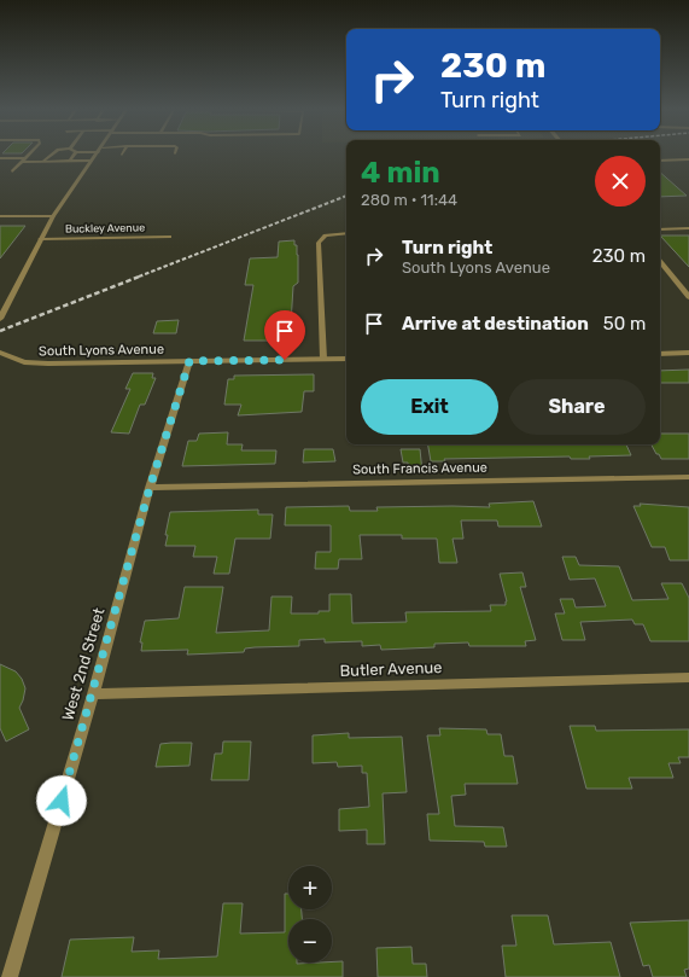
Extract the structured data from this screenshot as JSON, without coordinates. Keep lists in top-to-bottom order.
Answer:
{
  "streets": {
    "street": [
      "Buckley Avenue",
      "South Lyons Avenue",
      "South Francis Avenue",
      "West 2nd Street",
      "Butler Avenue"
    ]
  },
  "crossings": [
    ["South Lyons Avenue", "West 2nd Street"],
    ["South Francis Avenue", "West 2nd Street"],
    ["West 2nd Street", "Butler Avenue"]
  ],
  "page": {
    "turn": ["230 m", "Turn right"],
    "heading": ["4 min", "280 m · 11:44"],
    "list": [
      {
        "name": "Turn right",
        "note": "South Lyons Avenue",
        "value": "230 m"
      },
      {
        "name": "Arrive at destination",
        "value": "50 m"
      }
    ],
    "buttons": ["Exit", "Share"],
    "map_buttons": ["+", "−"]
  }
}
